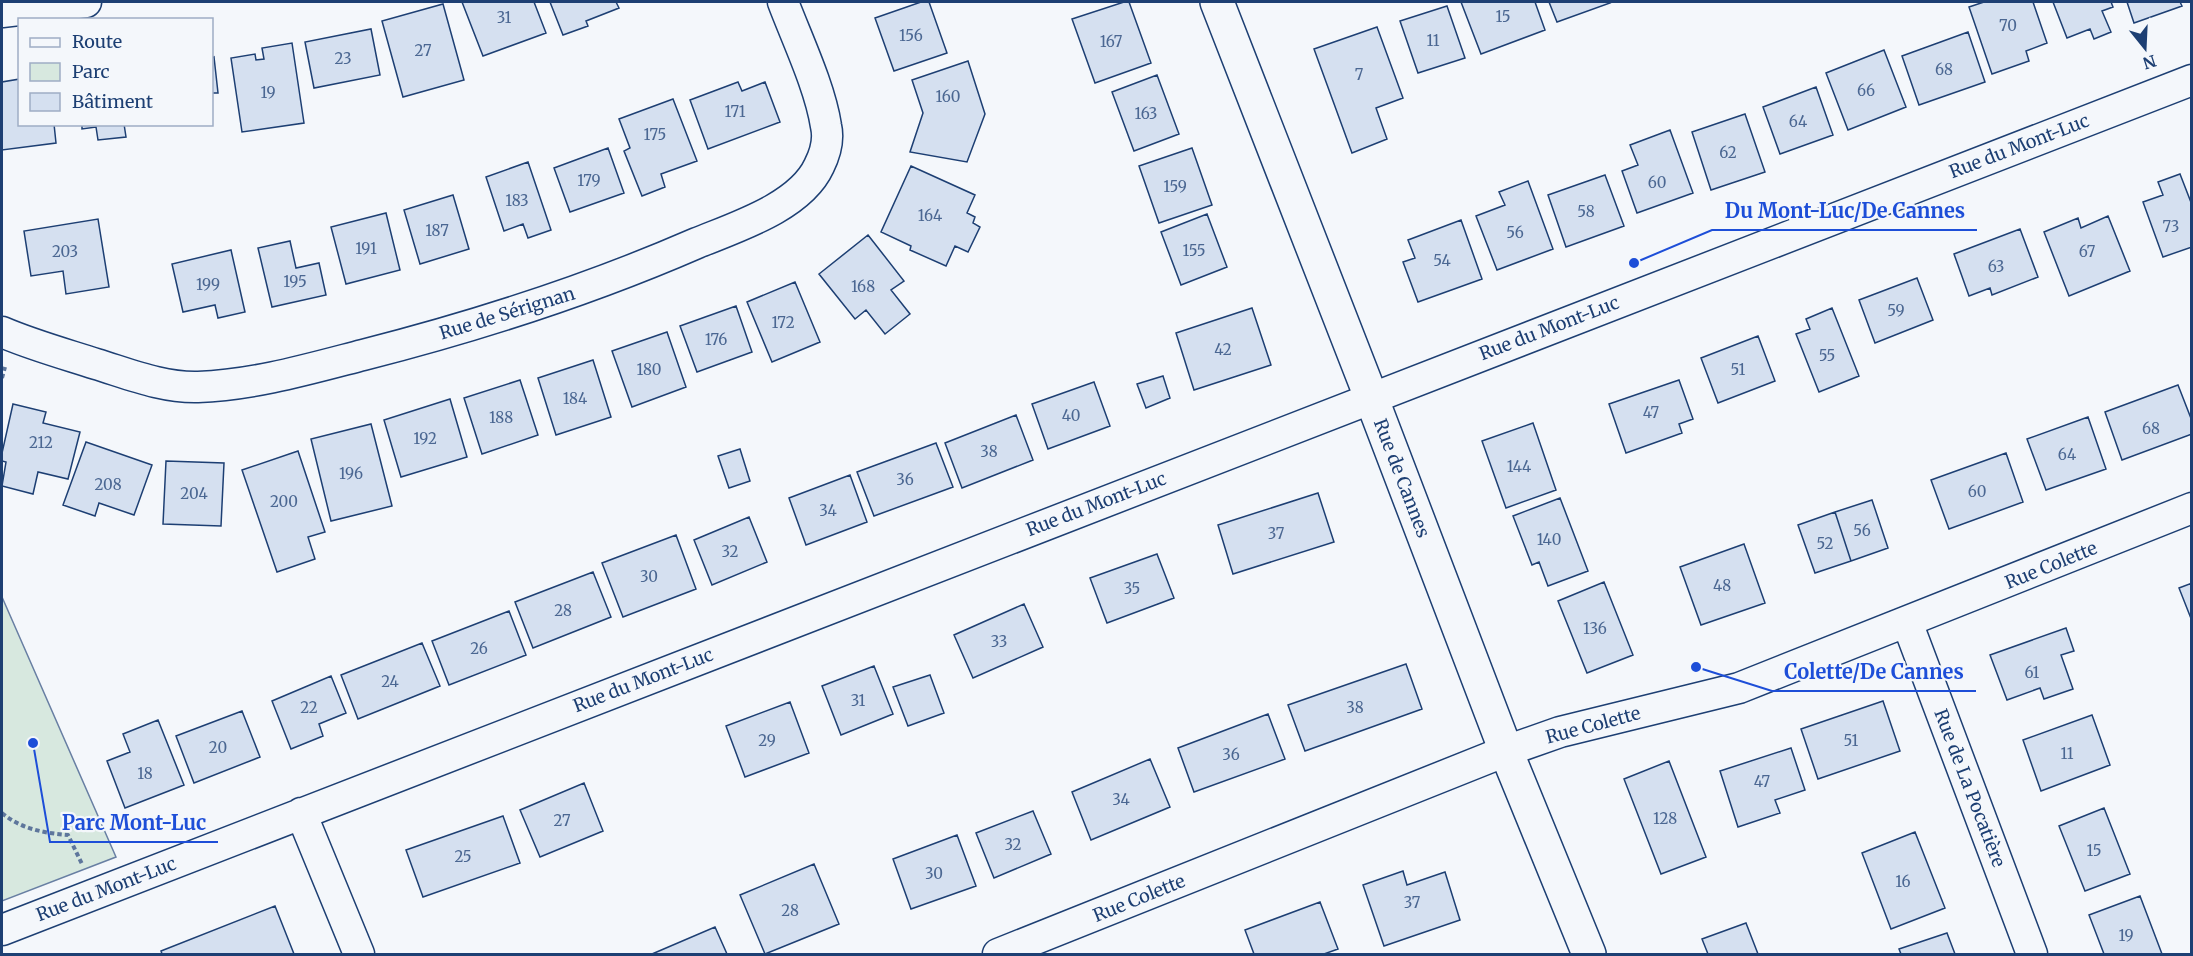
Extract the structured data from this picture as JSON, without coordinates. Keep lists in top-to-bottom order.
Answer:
{
  "streets": {
    "street": [
      "Rue du Mont-Luc",
      "Rue de Sérignan",
      "Rue de Cannes",
      "Rue Colette",
      "Rue de La Pocatière"
    ]
  },
  "crossings": [
    ["Rue du Mont-Luc", "Rue de Cannes"],
    ["Rue de Cannes", "Rue Colette"],
    ["Rue Colette", "Rue de La Pocatière"]
  ],
  "places": ["Du Mont-Luc/De Cannes", "Colette/De Cannes", "Parc Mont-Luc"],
  "house_numbers": [
    "15",
    "31",
    "70",
    "156",
    "11",
    "167",
    "27",
    "23",
    "68",
    "7",
    "66",
    "19",
    "160",
    "171",
    "163",
    "64",
    "175",
    "62",
    "179",
    "60",
    "159",
    "183",
    "58",
    "164",
    "73",
    "187",
    "56",
    "191",
    "155",
    "203",
    "67",
    "54",
    "63",
    "195",
    "199",
    "168",
    "59",
    "172",
    "176",
    "42",
    "55",
    "180",
    "51",
    "184",
    "47",
    "40",
    "188",
    "68",
    "192",
    "212",
    "38",
    "64",
    "144",
    "196",
    "36",
    "208",
    "60",
    "204",
    "200",
    "34",
    "56",
    "37",
    "140",
    "52",
    "32",
    "30",
    "48",
    "35",
    "28",
    "136",
    "33",
    "26",
    "61",
    "24",
    "31",
    "22",
    "38",
    "29",
    "51",
    "20",
    "11",
    "36",
    "18",
    "47",
    "34",
    "128",
    "27",
    "32",
    "15",
    "25",
    "30",
    "16",
    "37",
    "28",
    "19"
  ],
  "legend": ["Route", "Parc", "Bâtiment"],
  "north": "bottom"
}
